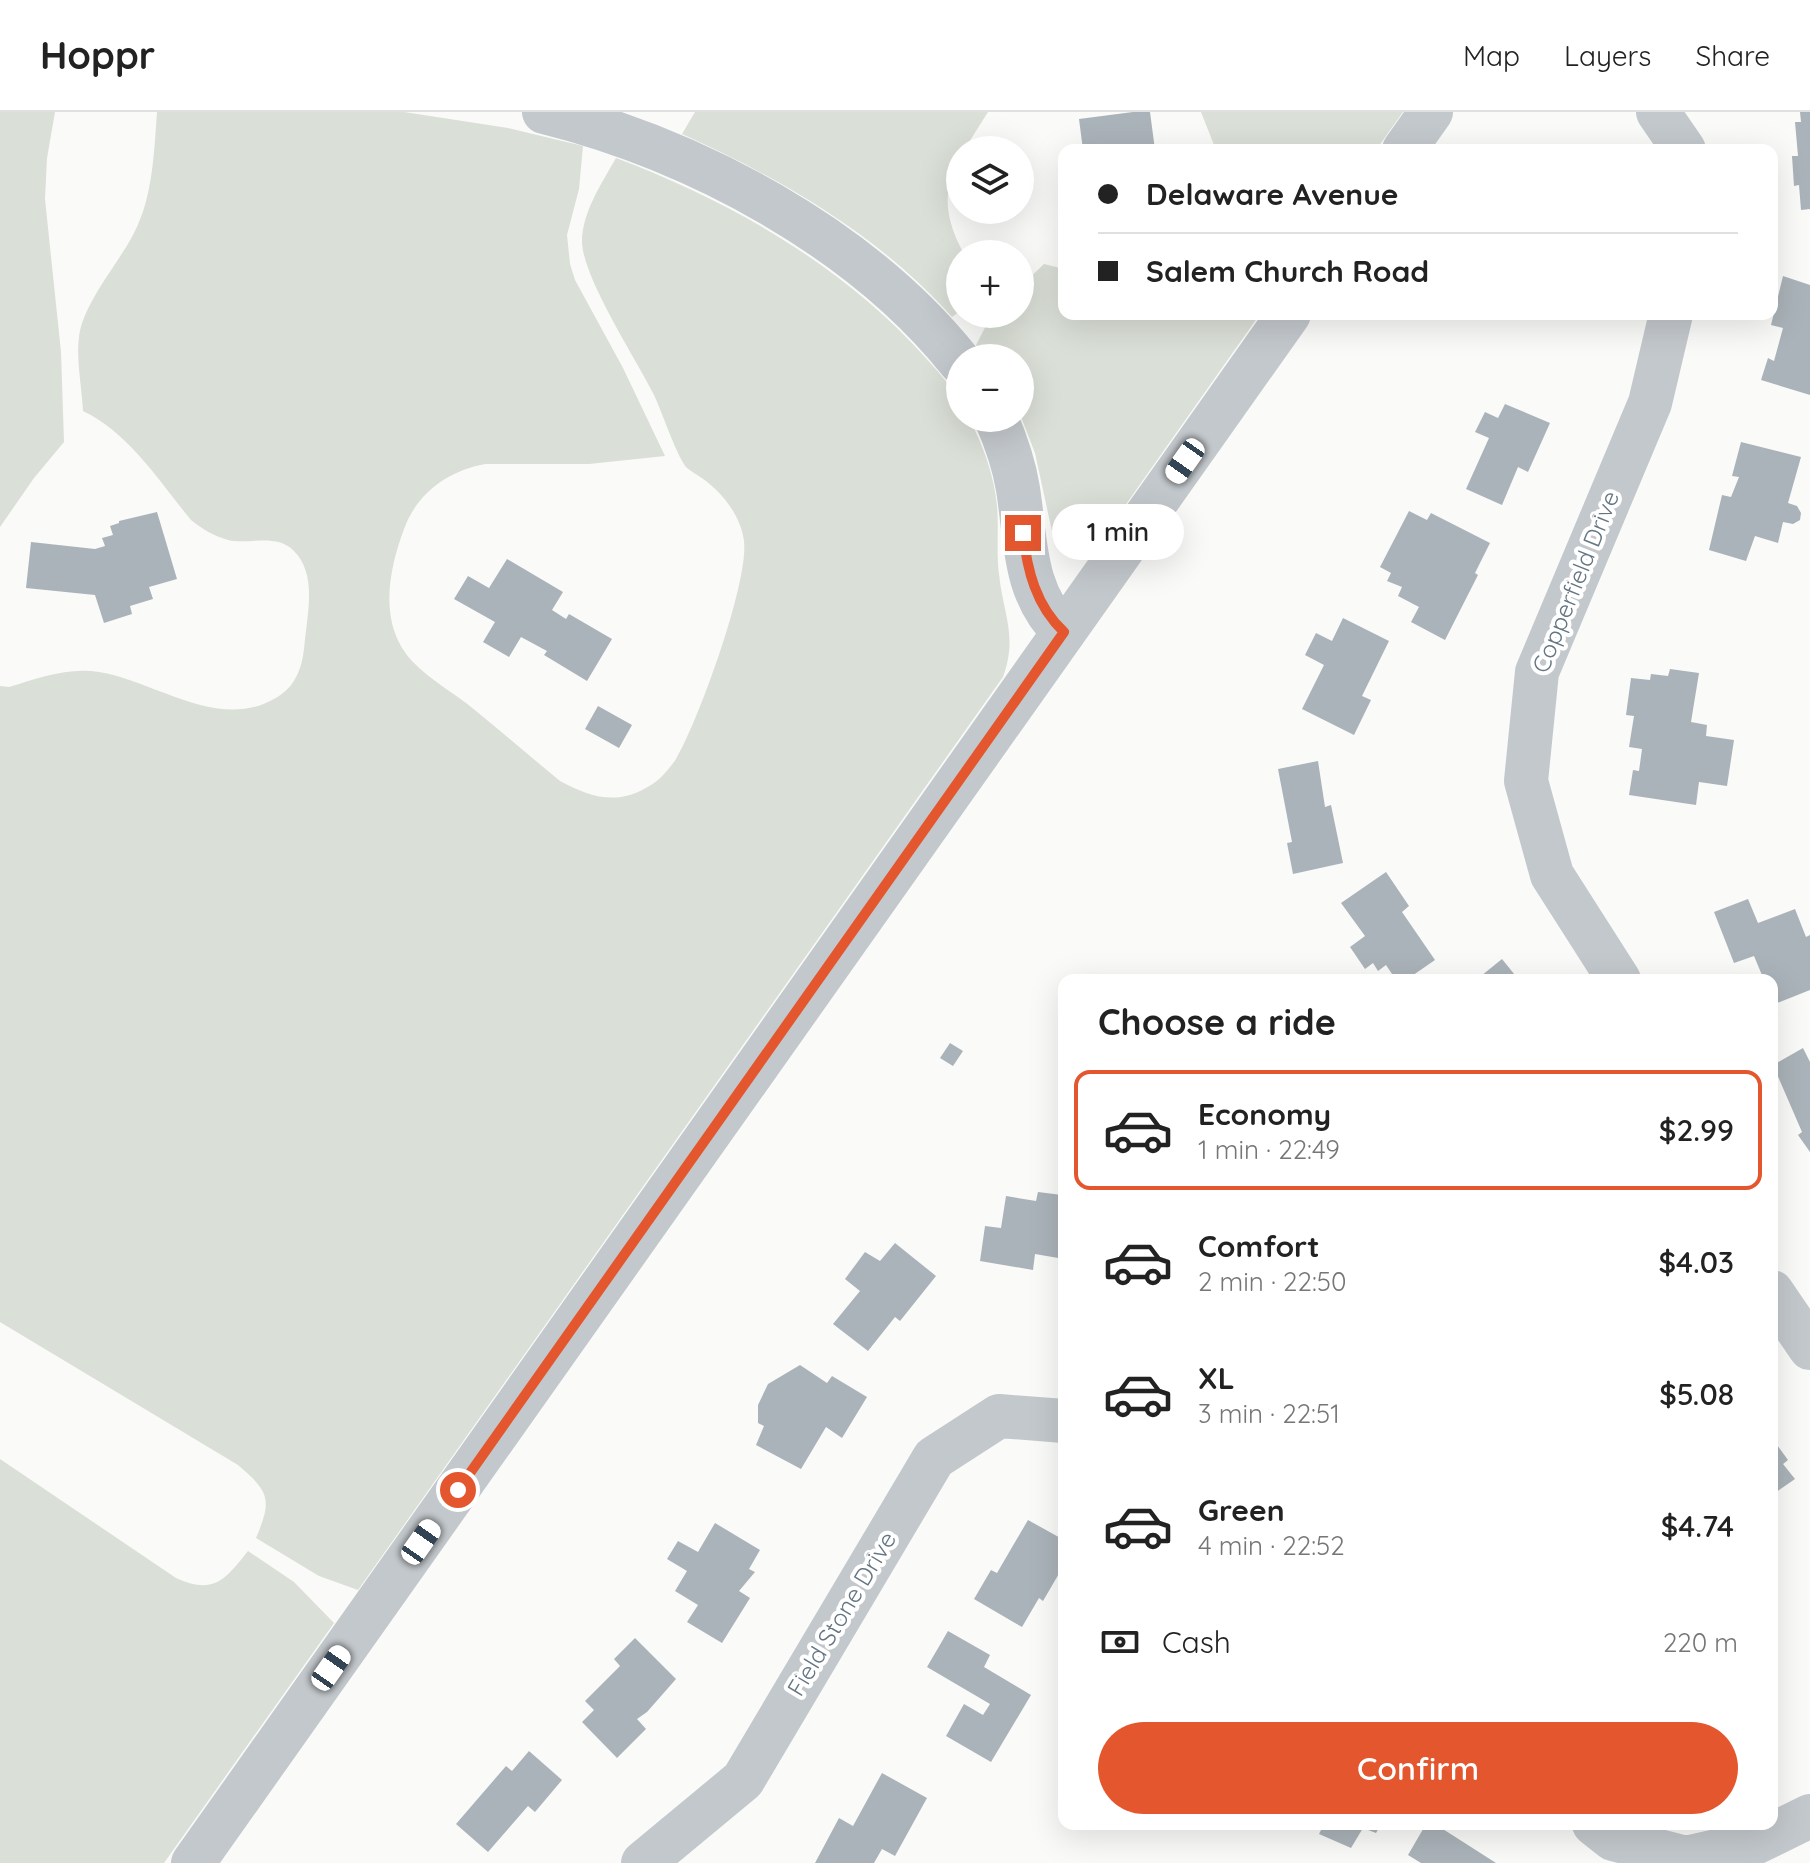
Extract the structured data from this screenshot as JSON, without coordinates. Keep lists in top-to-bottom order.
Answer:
{
  "streets": {
    "street": ["Copperfield Drive", "Field Stone Drive"]
  },
  "page": {
    "header": "Hoppr",
    "nav": ["Map", "Layers", "Share"],
    "map_buttons": ["+", "−"],
    "banner": ["Delaware Avenue", "Salem Church Road"],
    "bubble": "1 min",
    "heading": "Choose a ride",
    "list": [
      {
        "name": "Economy",
        "note": "1 min · 22:49",
        "value": "$2.99"
      },
      {
        "name": "Comfort",
        "note": "2 min · 22:50",
        "value": "$4.03"
      },
      {
        "name": "XL",
        "note": "3 min · 22:51",
        "value": "$5.08"
      },
      {
        "name": "Green",
        "note": "4 min · 22:52",
        "value": "$4.74"
      }
    ],
    "pay": ["Cash", "220 m"],
    "buttons": "Confirm"
  }
}
